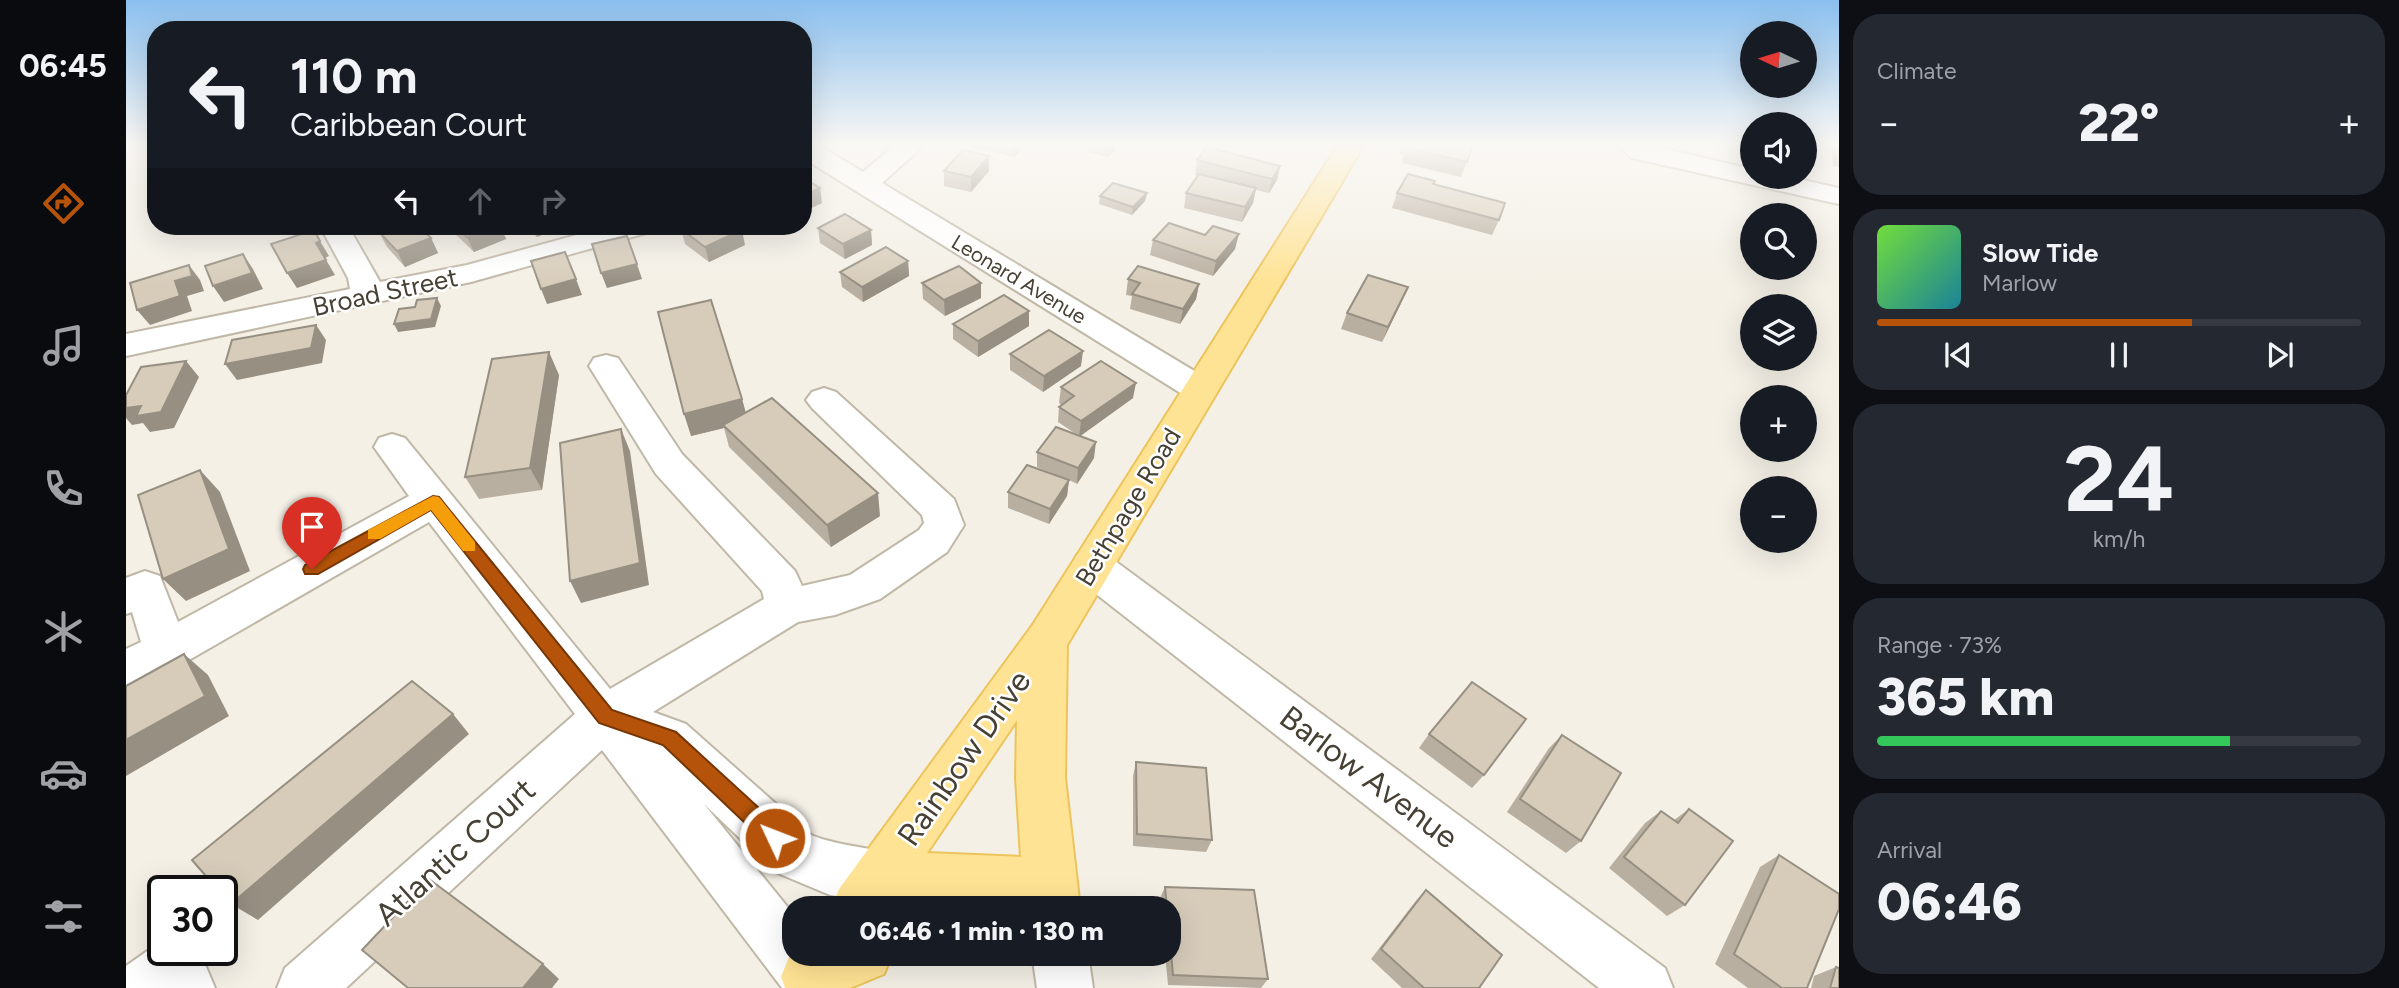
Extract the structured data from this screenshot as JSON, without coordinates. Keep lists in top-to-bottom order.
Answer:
{
  "streets": {
    "main road": ["Bethpage Road", "Rainbow Drive"],
    "street": [
      "Leonard Avenue",
      "Broad Street",
      "Barlow Avenue",
      "Atlantic Court"
    ]
  },
  "crossings": [
    ["Leonard Avenue", "Bethpage Road"],
    ["Bethpage Road", "Rainbow Drive"],
    ["Bethpage Road", "Barlow Avenue"]
  ],
  "north": "left",
  "page": {
    "tabs": "06:45",
    "tile": [
      "Climate",
      ["24", "km/h"],
      ["Range · 73%", "365 km"],
      ["Arrival", "06:46"]
    ],
    "map_buttons": ["+", "−"],
    "turn": ["110 m", "Caribbean Court"],
    "heat": ["−", "22°", "+"],
    "song": ["Slow Tide", "Marlow"],
    "limit": "30",
    "trip": "06:46 · 1 min · 130 m"
  }
}
